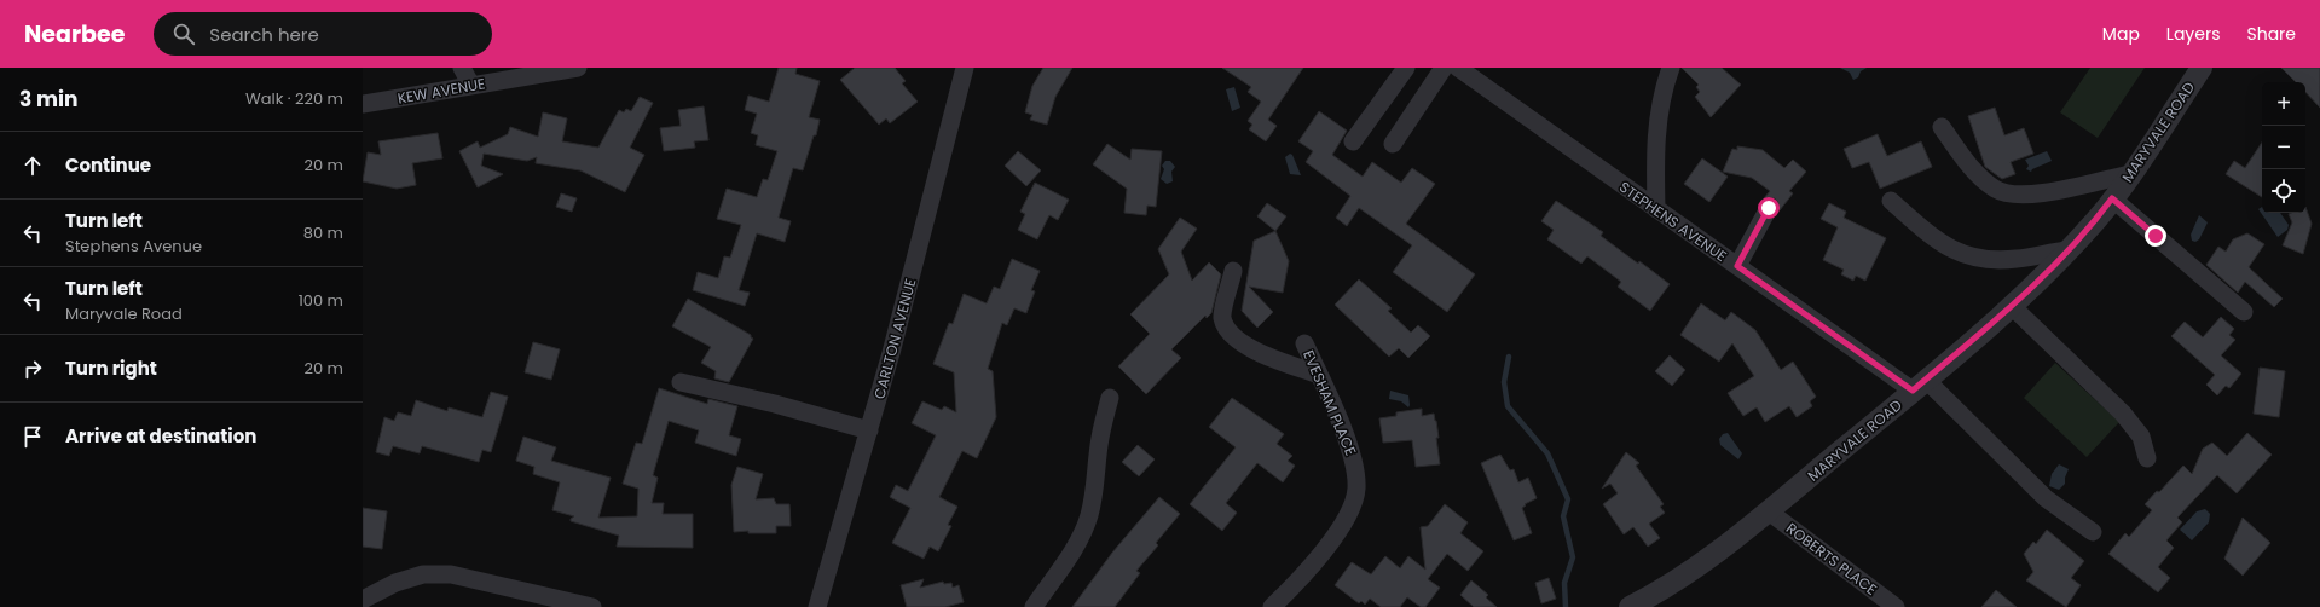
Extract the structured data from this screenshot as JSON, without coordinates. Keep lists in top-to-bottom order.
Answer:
{
  "streets": {
    "street": [
      "KEW AVENUE",
      "MARYVALE ROAD",
      "STEPHENS AVENUE",
      "CARLTON AVENUE",
      "EVESHAM PLACE",
      "ROBERTS PLACE"
    ]
  },
  "crossings": [
    ["MARYVALE ROAD", "STEPHENS AVENUE"],
    ["MARYVALE ROAD", "ROBERTS PLACE"]
  ],
  "page": {
    "header": "Nearbee",
    "search": "Search here",
    "nav": ["Map", "Layers", "Share"],
    "heading": ["3 min", "Walk · 220 m"],
    "map_buttons": ["+", "−"],
    "list": [
      ["Continue", "20 m"],
      ["Turn left", "Stephens Avenue", "80 m"],
      ["Turn left", "Maryvale Road", "100 m"],
      ["Turn right", "20 m"],
      "Arrive at destination"
    ]
  }
}
